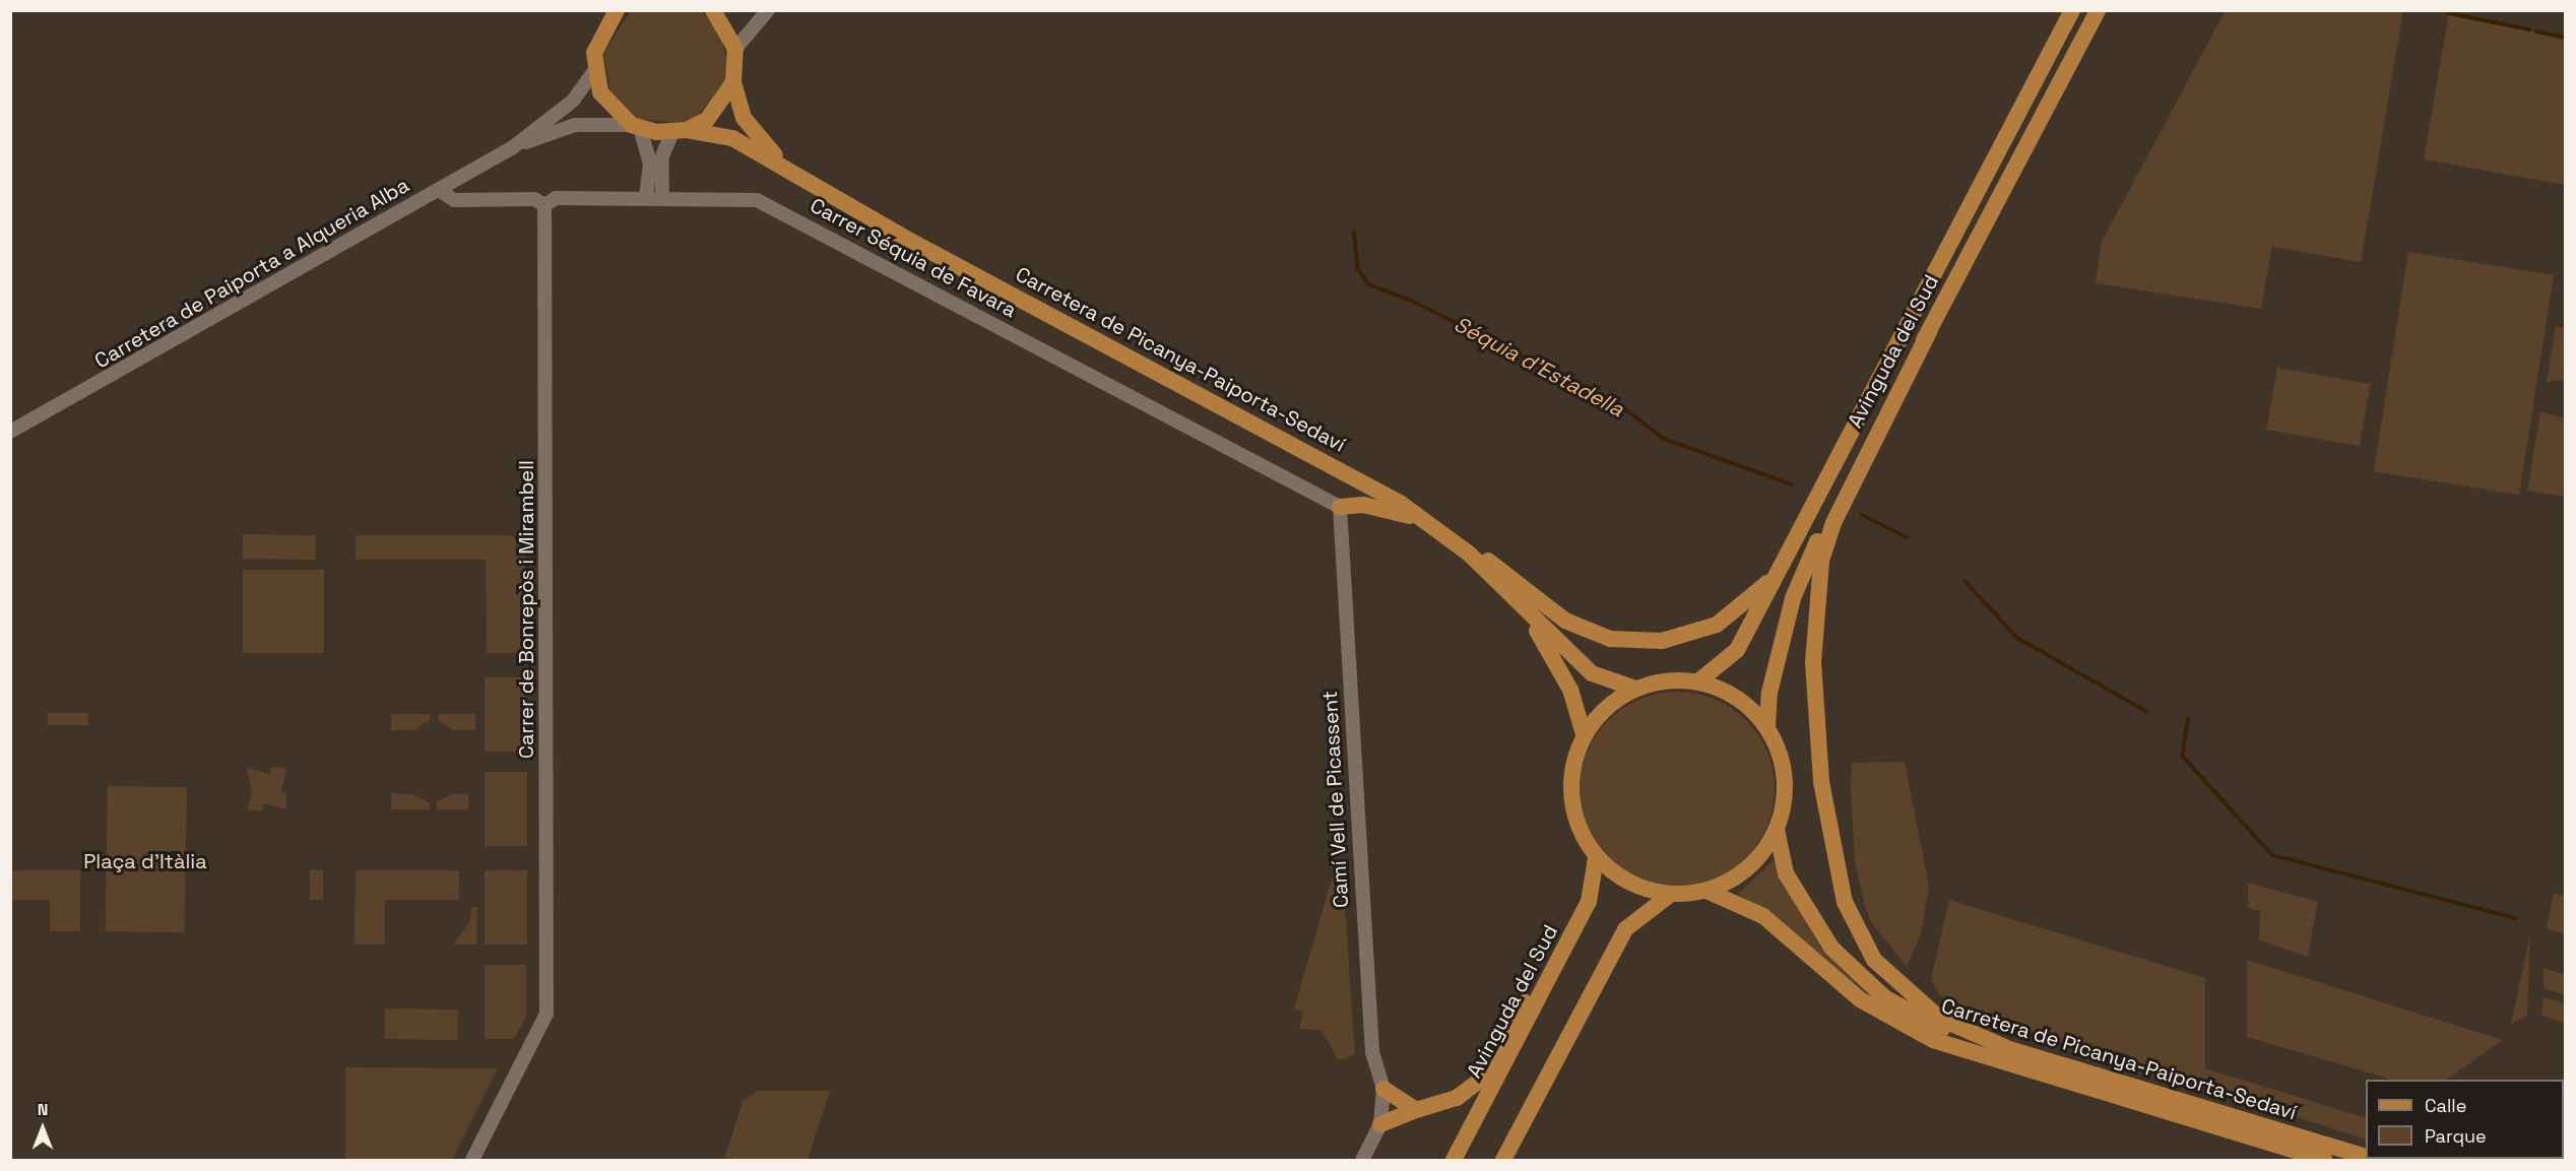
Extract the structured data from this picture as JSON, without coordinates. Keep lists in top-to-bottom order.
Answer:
{
  "streets": {
    "main road": ["Avinguda del Sud", "Carretera de Picanya-Paiporta-Sedaví"],
    "street": [
      "Carrer Séquia de Favara",
      "Carretera de Paiporta a Alqueria Alba",
      "Carrer de Bonrepòs i Mirambell",
      "Camí Vell de Picassent"
    ]
  },
  "crossings": [
    ["Carrer Séquia de Favara", "Carretera de Paiporta a Alqueria Alba"],
    ["Carrer Séquia de Favara", "Carrer de Bonrepòs i Mirambell"],
    ["Carrer Séquia de Favara", "Camí Vell de Picassent"],
    ["Carretera de Paiporta a Alqueria Alba", "Carretera de Picanya-Paiporta-Sedaví"],
    ["Avinguda del Sud", "Carretera de Picanya-Paiporta-Sedaví"]
  ],
  "water": ["Séquia d'Estadella"],
  "parks": ["Plaça d'Itàlia"],
  "legend": ["Calle", "Parque"],
  "north": "top"
}
